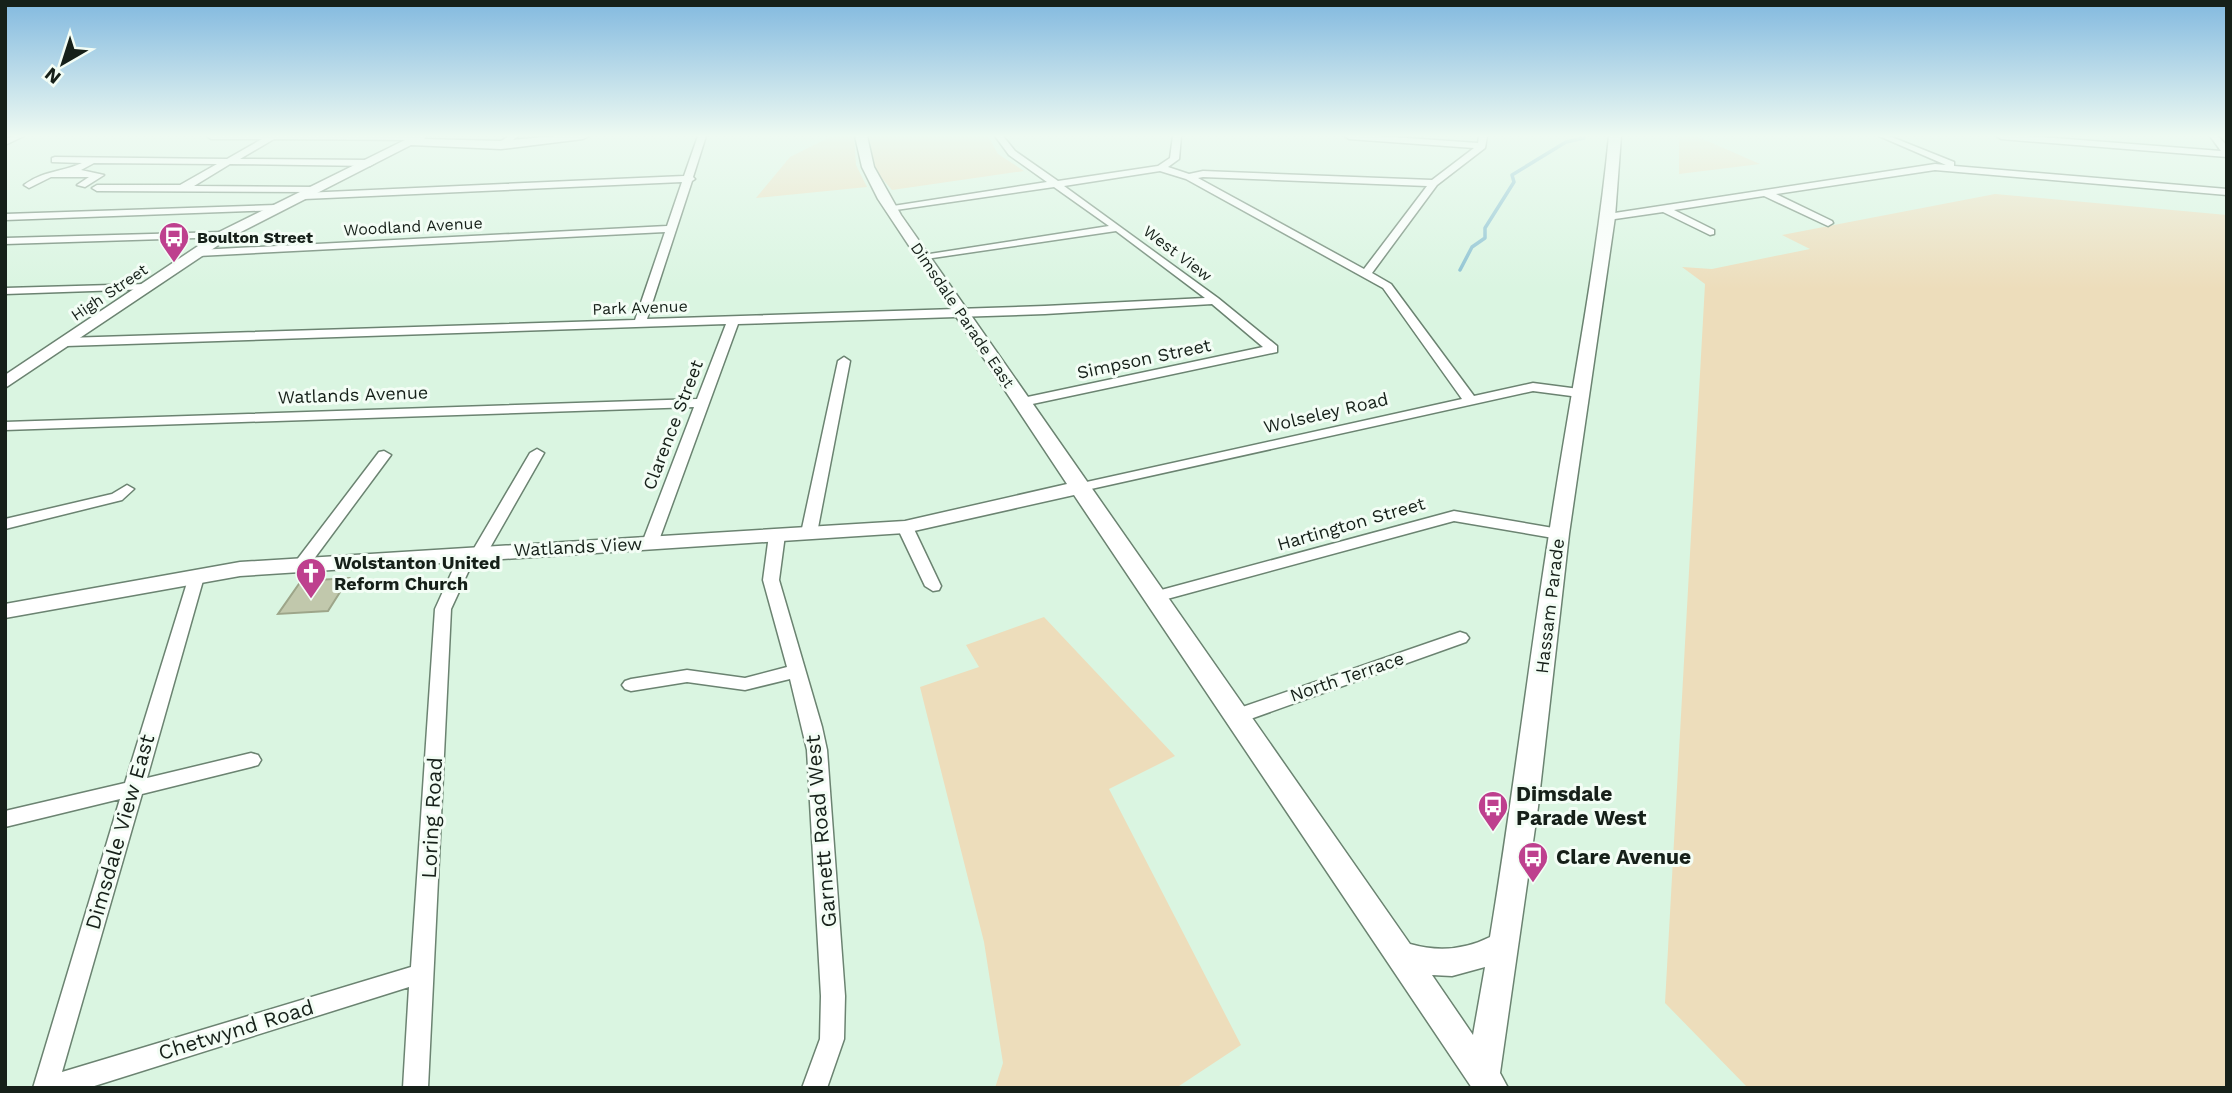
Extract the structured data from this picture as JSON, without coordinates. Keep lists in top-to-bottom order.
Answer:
{
  "streets": {
    "main road": [
      "High Street",
      "Dimsdale Parade East",
      "Watlands View",
      "Hassam Parade"
    ],
    "street": [
      "Woodland Avenue",
      "West View",
      "Park Avenue",
      "Simpson Street",
      "Watlands Avenue",
      "Wolseley Road",
      "Clarence Street",
      "Hartington Street",
      "North Terrace",
      "Loring Road",
      "Garnett Road West",
      "Dimsdale View East",
      "Chetwynd Road"
    ]
  },
  "crossings": [
    ["Woodland Avenue", "High Street"],
    ["West View", "Park Avenue"],
    ["West View", "Simpson Street"],
    ["High Street", "Park Avenue"],
    ["Park Avenue", "Dimsdale Parade East"],
    ["Park Avenue", "Clarence Street"],
    ["Dimsdale Parade East", "Simpson Street"],
    ["Dimsdale Parade East", "Wolseley Road"],
    ["Dimsdale Parade East", "Watlands View"],
    ["Watlands Avenue", "Clarence Street"],
    ["Wolseley Road", "Watlands View"],
    ["Wolseley Road", "Hassam Parade"],
    ["Clarence Street", "Watlands View"],
    ["Hartington Street", "Hassam Parade"],
    ["Watlands View", "Loring Road"],
    ["Watlands View", "Garnett Road West"],
    ["Watlands View", "Dimsdale View East"],
    ["Loring Road", "Chetwynd Road"],
    ["Dimsdale View East", "Chetwynd Road"]
  ],
  "places": {
    "bus stop": ["Boulton Street", "Dimsdale Parade West", "Clare Avenue"],
    "church": ["Wolstanton United Reform Church"]
  },
  "north": "bottom left"
}
